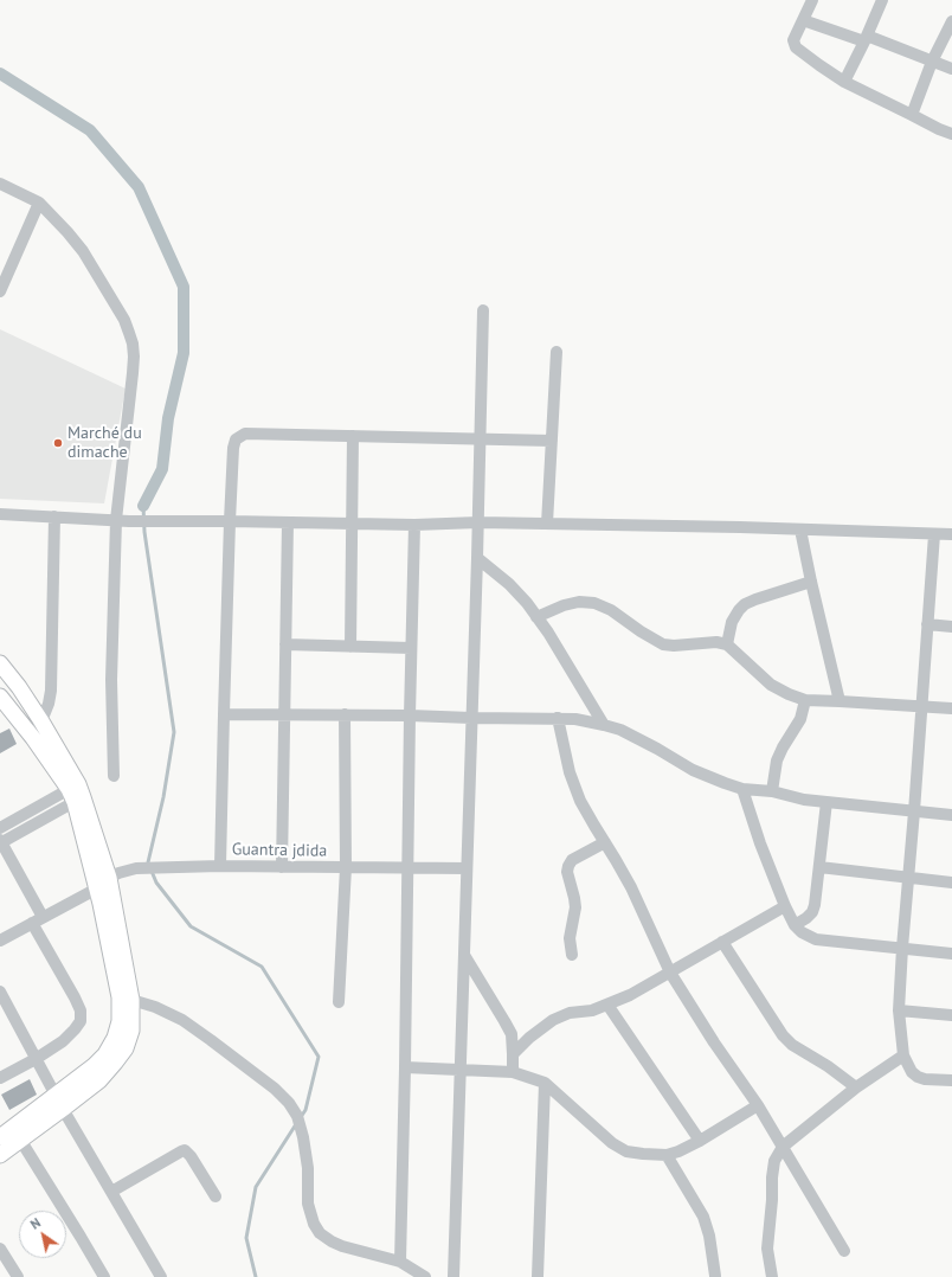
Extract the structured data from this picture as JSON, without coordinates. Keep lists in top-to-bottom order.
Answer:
{
  "streets": {
    "street": ["Guantra jdida"]
  },
  "places": ["Marché du dimache"],
  "north": "top left"
}
